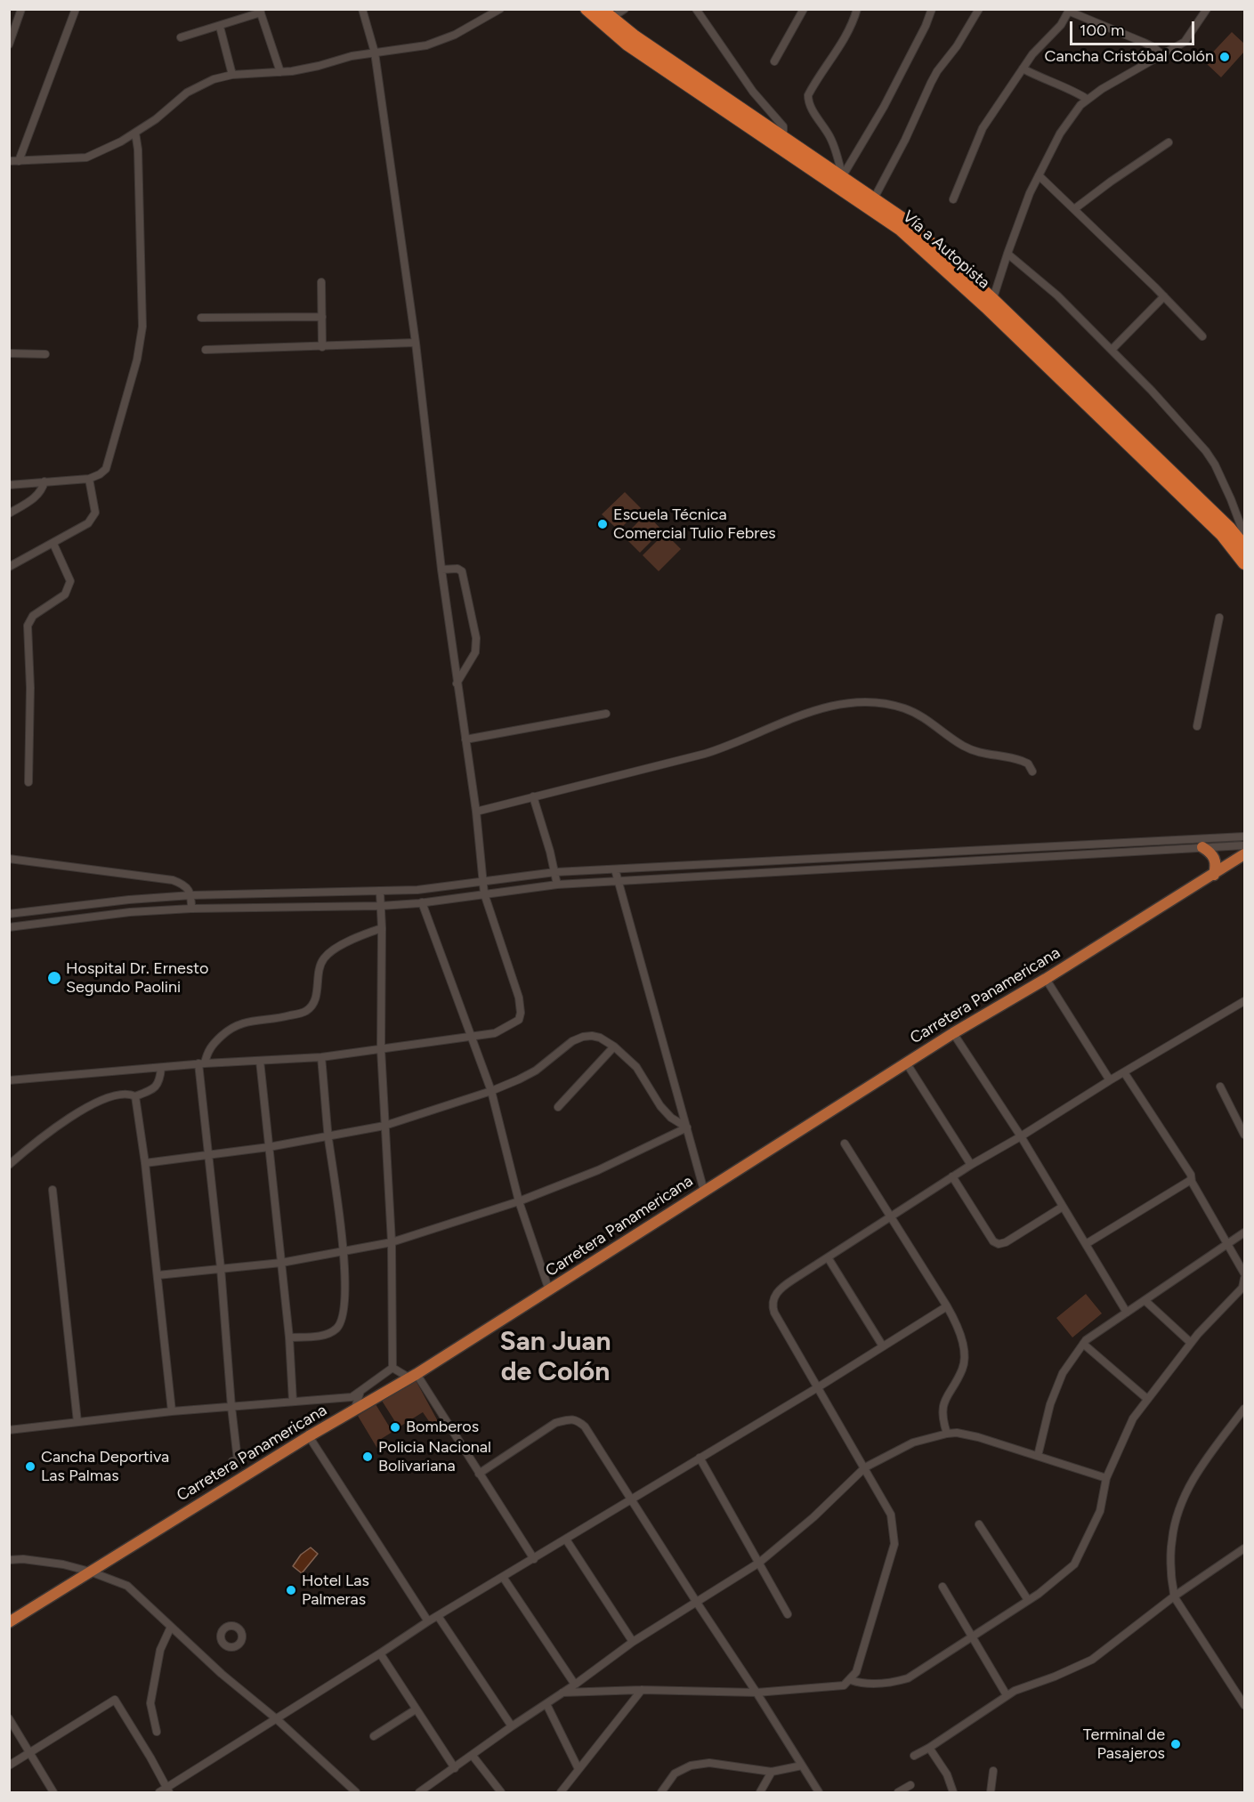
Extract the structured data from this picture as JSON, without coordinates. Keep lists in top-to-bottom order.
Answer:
{
  "streets": {
    "highway": ["Vía a Autopista"],
    "main road": ["Carretera Panamericana"]
  },
  "districts": ["San Juan de Colón"],
  "places": [
    "Cancha Cristóbal Colón",
    "Escuela Técnica Comercial Tulio Febres",
    "Hospital Dr. Ernesto Segundo Paolini",
    "Bomberos",
    "Policia Nacional Bolivariana",
    "Cancha Deportiva Las Palmas",
    "Hotel Las Palmeras",
    "Terminal de Pasajeros"
  ],
  "scale_bar": "100 m"
}
